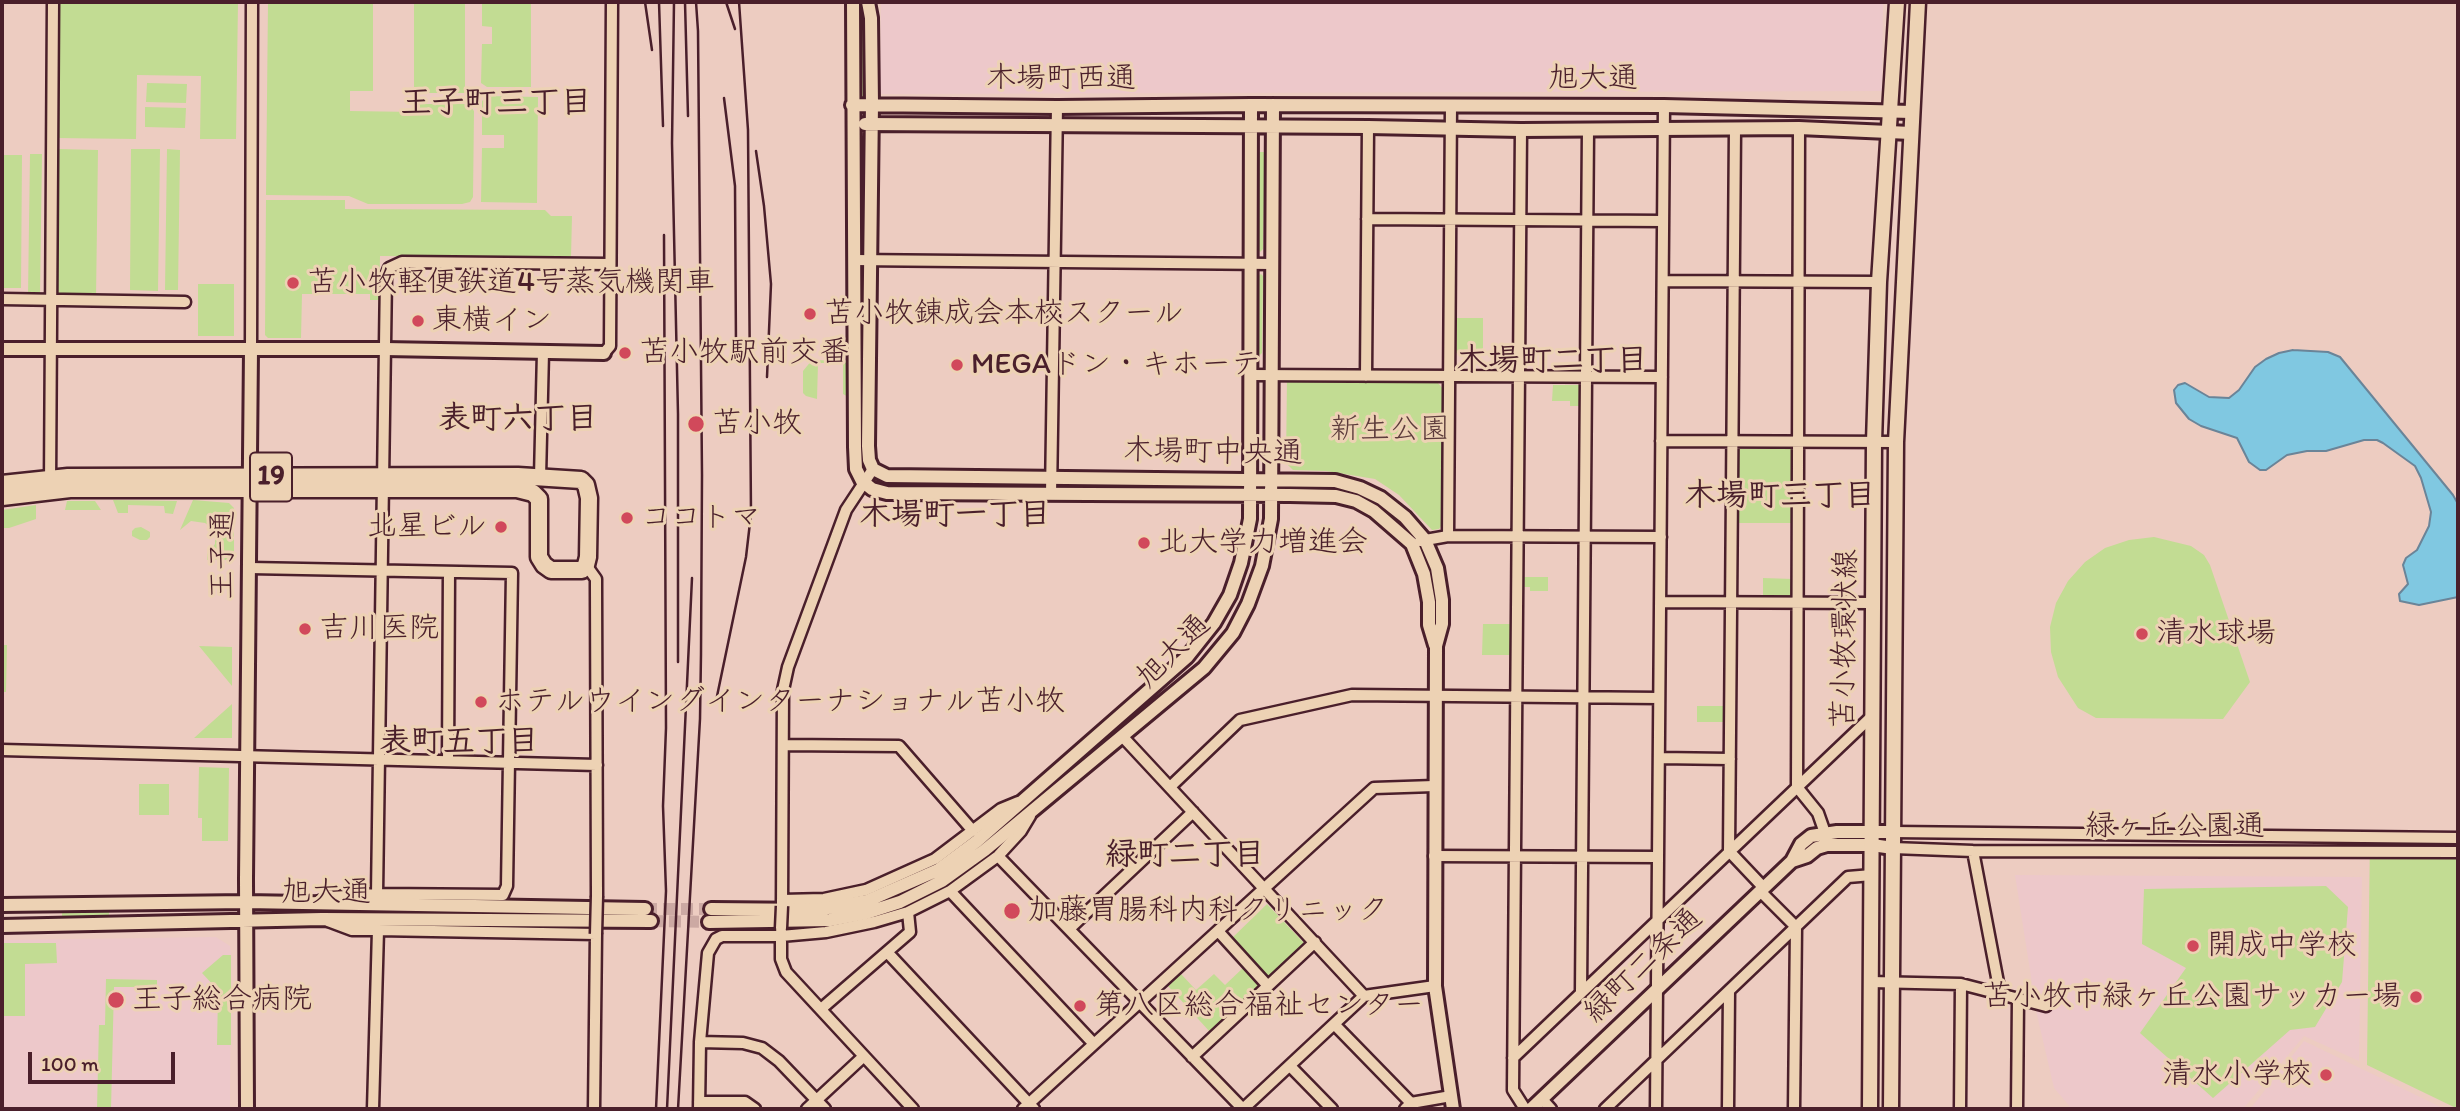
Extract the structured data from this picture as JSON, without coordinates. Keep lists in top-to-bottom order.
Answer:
{
  "streets": {
    "main road": ["19", "苫小牧環状線"],
    "street": [
      "木場町西通",
      "旭大通",
      "木場町中央通",
      "王子通",
      "緑ヶ丘公園通",
      "緑町二条通"
    ]
  },
  "crossings": [
    ["木場町西通", "旭大通"],
    ["旭大通", "木場町中央通"],
    ["旭大通", "王子通"],
    ["旭大通", "苫小牧環状線"],
    ["19", "王子通"],
    ["苫小牧環状線", "緑ヶ丘公園通"],
    ["苫小牧環状線", "緑町二条通"],
    ["緑ヶ丘公園通", "緑町二条通"]
  ],
  "districts": [
    "王子町三丁目",
    "木場町二丁目",
    "表町六丁目",
    "木場町三丁目",
    "木場町一丁目",
    "表町五丁目",
    "緑町二丁目"
  ],
  "parks": ["新生公園"],
  "places": [
    "苫小牧軽便鉄道4号蒸気機関車",
    "苫小牧錬成会本校スクール",
    "東横イン",
    "苫小牧駅前交番",
    "MEGAドン・キホーテ",
    "苫小牧",
    "ココトマ",
    "北星ビル",
    "北大学力増進会",
    "吉川医院",
    "清水球場",
    "ホテルウイングインターナショナル苫小牧",
    "加藤胃腸科内科クリニック",
    "開成中学校",
    "苫小牧市緑ヶ丘公園サッカー場",
    "王子総合病院",
    "第八区総合福祉センター",
    "清水小学校"
  ],
  "scale_bar": "100 m"
}
